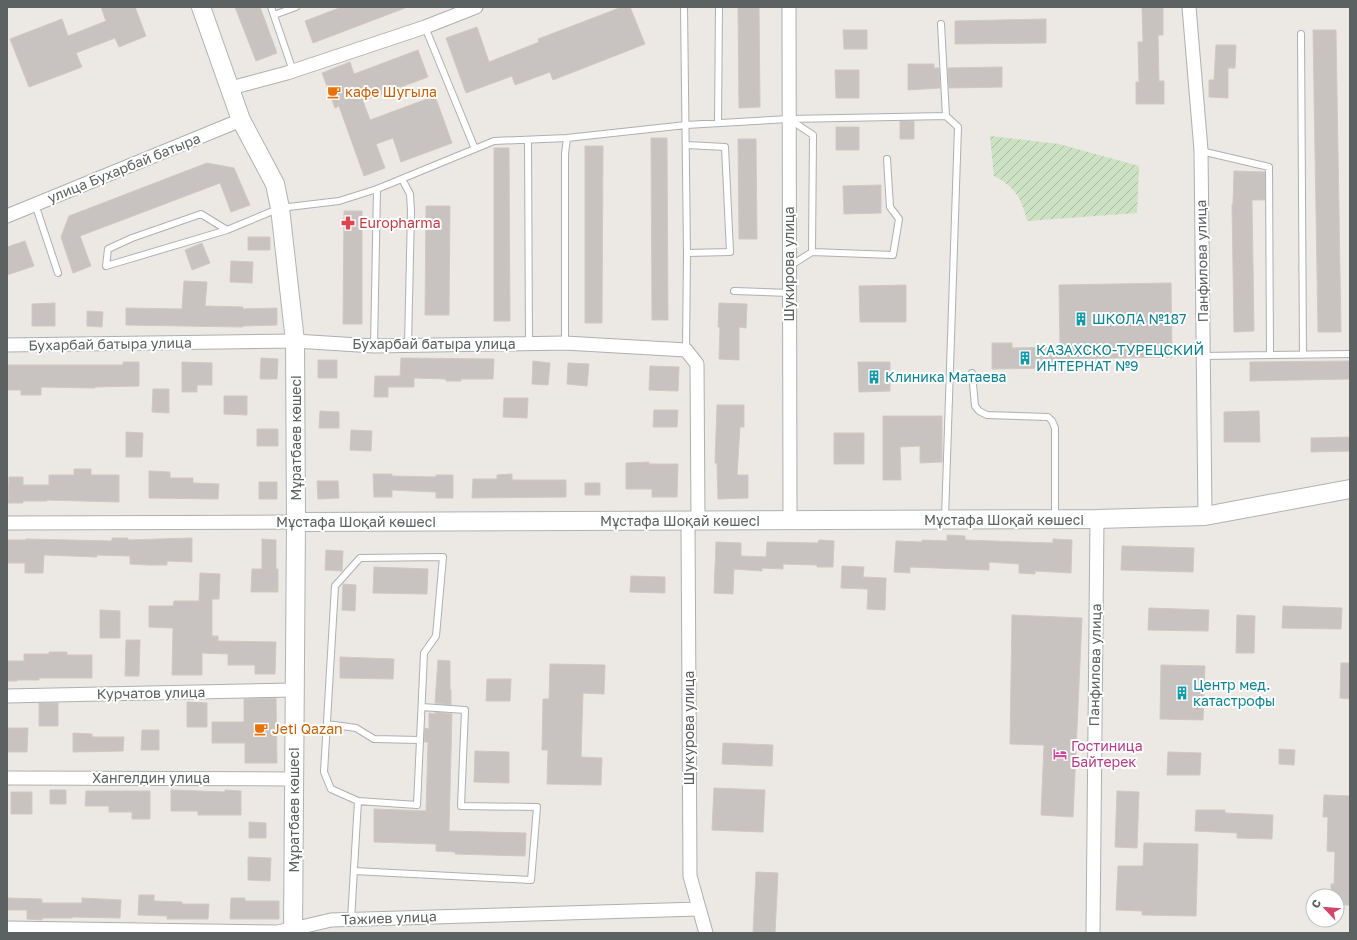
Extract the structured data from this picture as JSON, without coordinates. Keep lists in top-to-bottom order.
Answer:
{
  "streets": {
    "street": [
      "улица Бухарбай батыра",
      "Панфилова улица",
      "Шукирова улица",
      "Бухарбай батыра улица",
      "Мұратбаев көшесі",
      "Мұстафа Шоқай көшесі",
      "Курчатов улица",
      "Шукурова улица",
      "Хангелдин улица",
      "Тажиев улица"
    ]
  },
  "crossings": [
    ["улица Бухарбай батыра", "Мұратбаев көшесі"],
    ["Панфилова улица", "Мұстафа Шоқай көшесі"],
    ["Шукирова улица", "Мұстафа Шоқай көшесі"],
    ["Бухарбай батыра улица", "Мұратбаев көшесі"],
    ["Мұратбаев көшесі", "Мұстафа Шоқай көшесі"],
    ["Мұратбаев көшесі", "Курчатов улица"],
    ["Мұратбаев көшесі", "Хангелдин улица"],
    ["Мұратбаев көшесі", "Тажиев улица"],
    ["Мұстафа Шоқай көшесі", "Шукурова улица"],
    ["Шукурова улица", "Тажиев улица"]
  ],
  "places": {
    "cafe": ["кафе Шугыла", "Jeti Qazan"],
    "pharmacy": ["Europharma"],
    "building": [
      "ШКОЛА №187",
      "КАЗАХСКО-ТУРЕЦСКИЙ ИНТЕРНАТ №9",
      "Клиника Матаева",
      "Центр мед. катастрофы"
    ],
    "hotel": ["Гостиница Байтерек"]
  },
  "north": "top left"
}
